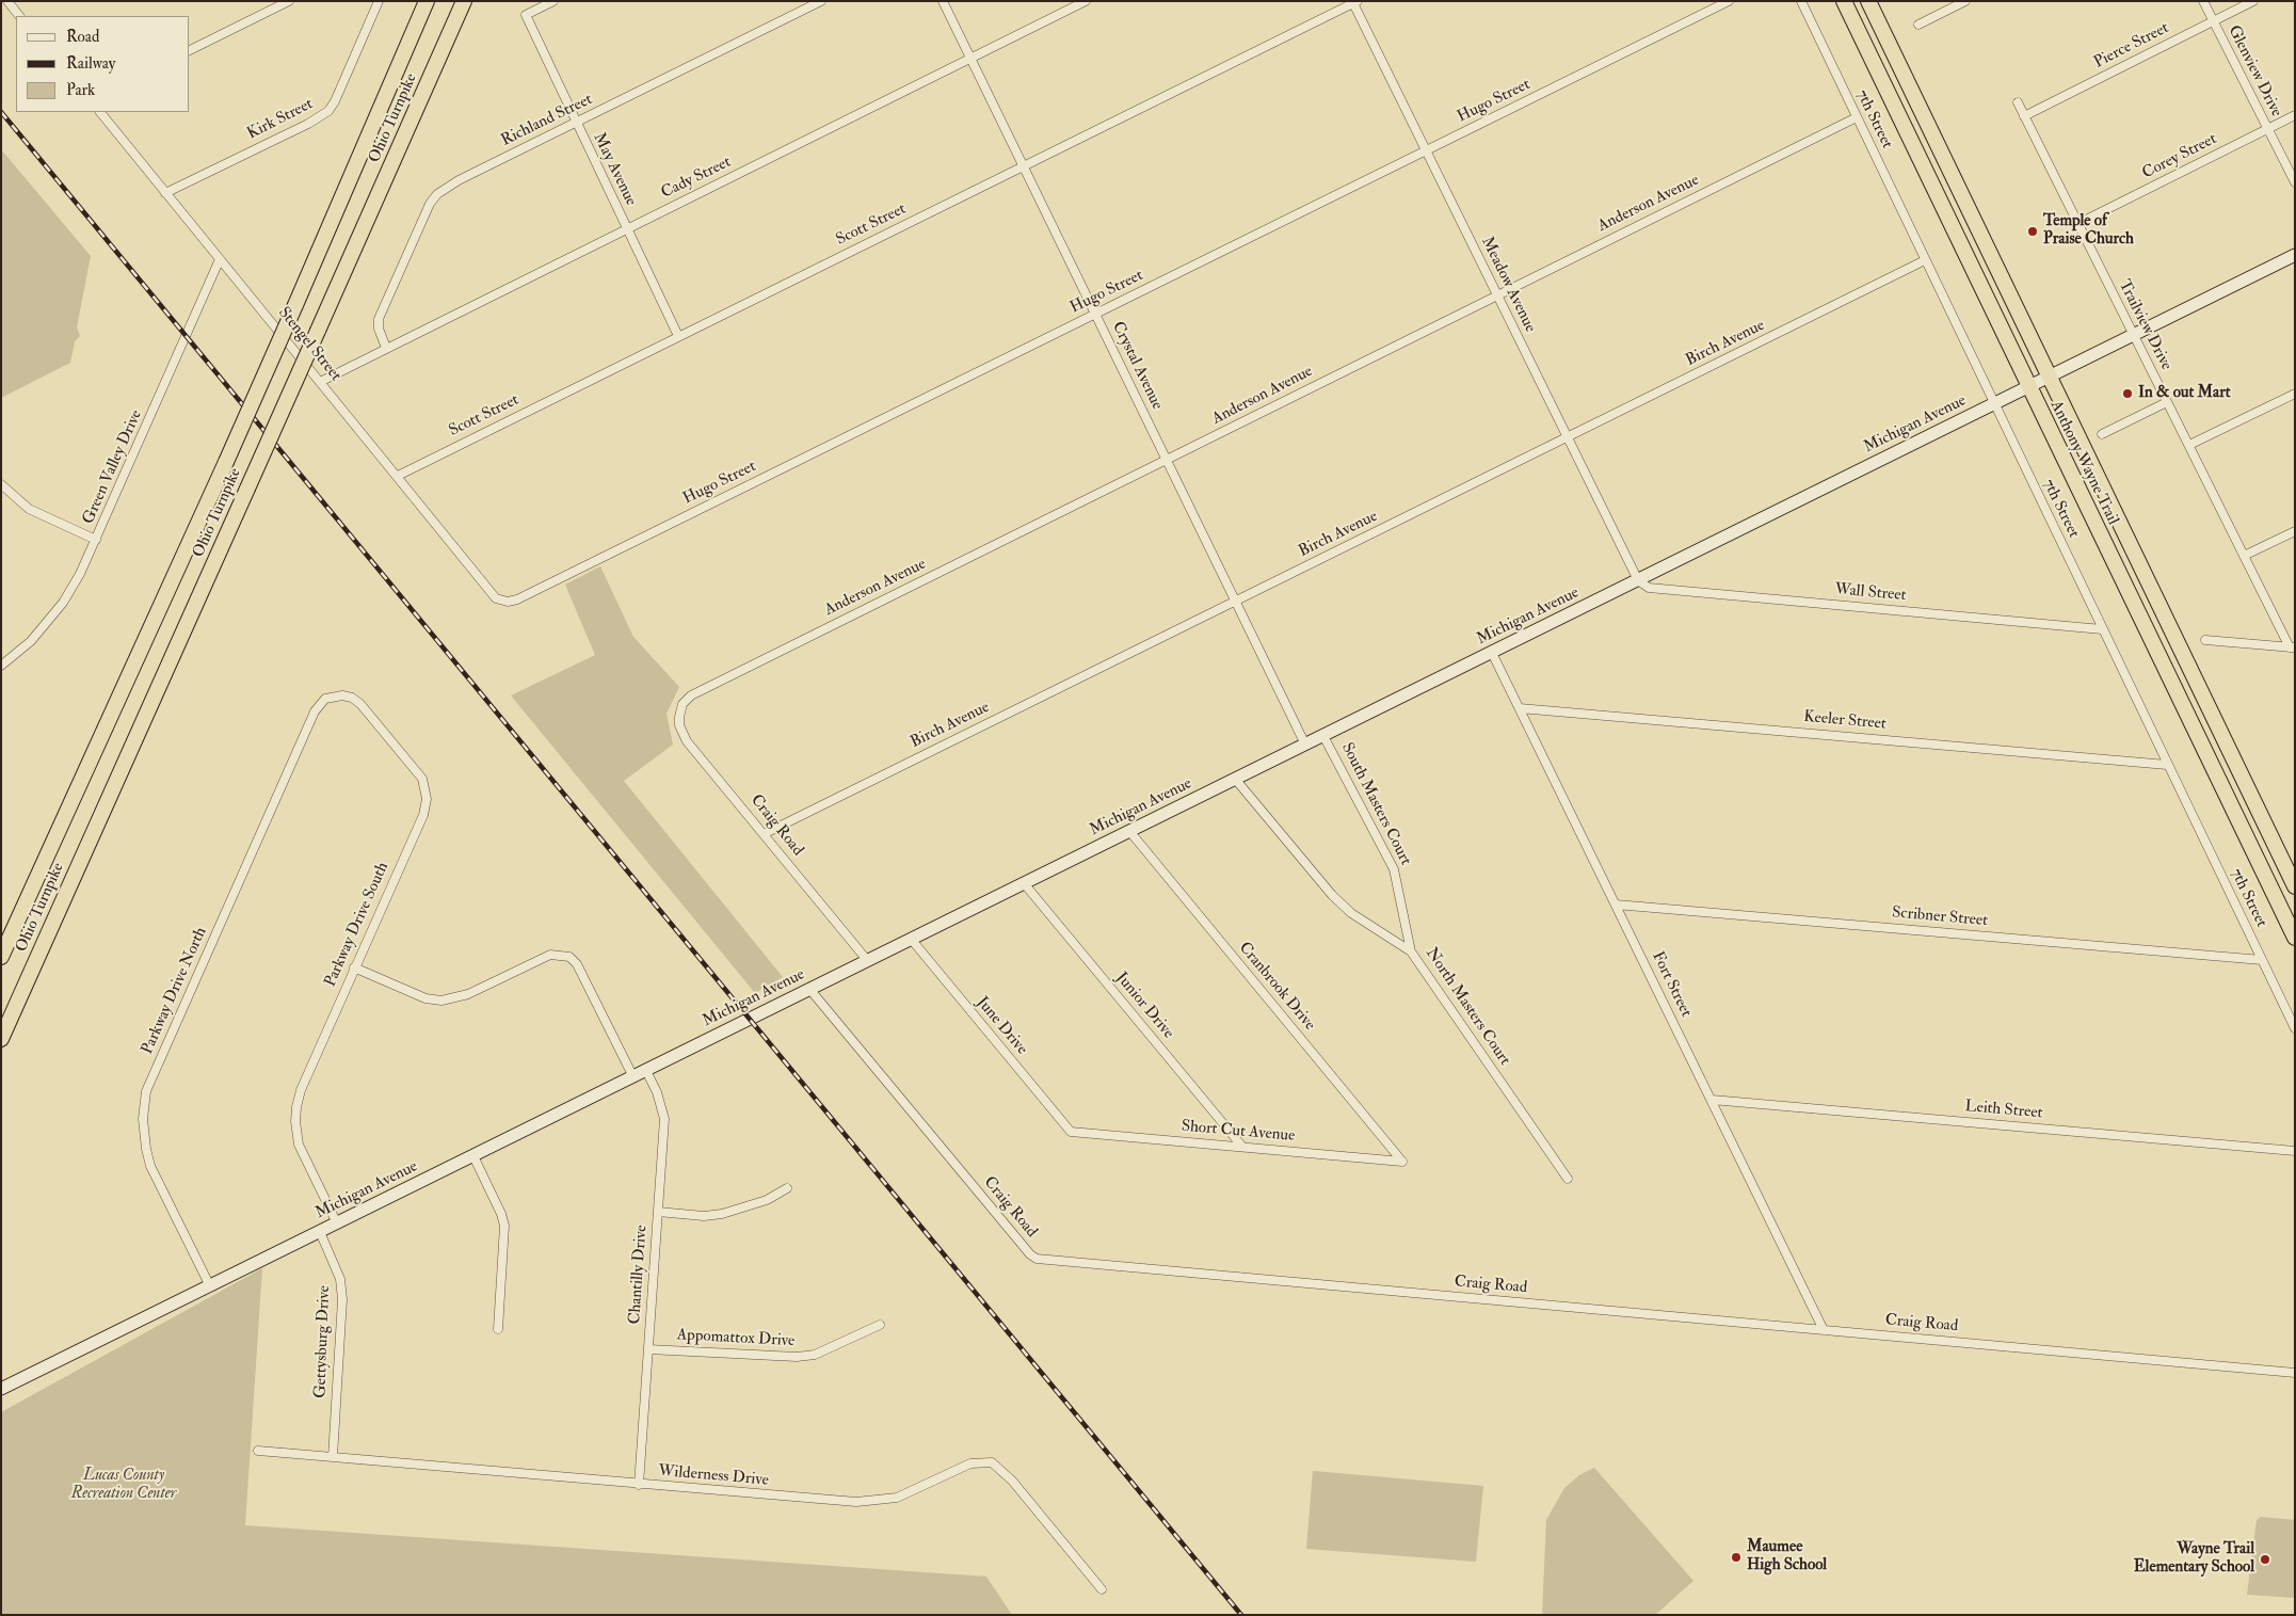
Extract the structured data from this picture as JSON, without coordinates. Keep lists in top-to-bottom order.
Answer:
{
  "streets": {
    "highway": ["Ohio Turnpike", "Anthony Wayne Trail"],
    "street": [
      "Pierce Street",
      "Glenview Drive",
      "Hugo Street",
      "Kirk Street",
      "7th Street",
      "Richland Street",
      "Corey Street",
      "May Avenue",
      "Cady Street",
      "Anderson Avenue",
      "Scott Street",
      "Meadow Avenue",
      "Trailview Drive",
      "Birch Avenue",
      "Stengel Street",
      "Crystal Avenue",
      "Michigan Avenue",
      "Green Valley Drive",
      "Wall Street",
      "Keeler Street",
      "South Masters Court",
      "Craig Road",
      "Scribner Street",
      "Parkway Drive South",
      "Fort Street",
      "Cranbrook Drive",
      "Parkway Drive North",
      "Junior Drive",
      "North Masters Court",
      "June Drive",
      "Leith Street",
      "Short Cut Avenue",
      "Chantilly Drive",
      "Appomattox Drive",
      "Gettysburg Drive",
      "Wilderness Drive"
    ]
  },
  "crossings": [
    ["Pierce Street", "Glenview Drive"],
    ["Pierce Street", "Trailview Drive"],
    ["Glenview Drive", "Corey Street"],
    ["Hugo Street", "Meadow Avenue"],
    ["Hugo Street", "Stengel Street"],
    ["Hugo Street", "Crystal Avenue"],
    ["Kirk Street", "Stengel Street"],
    ["7th Street", "Anderson Avenue"],
    ["7th Street", "Birch Avenue"],
    ["7th Street", "Michigan Avenue"],
    ["7th Street", "Wall Street"],
    ["7th Street", "Keeler Street"],
    ["7th Street", "Scribner Street"],
    ["Richland Street", "May Avenue"],
    ["Richland Street", "Cady Street"],
    ["Corey Street", "Trailview Drive"],
    ["May Avenue", "Cady Street"],
    ["May Avenue", "Scott Street"],
    ["Cady Street", "Stengel Street"],
    ["Cady Street", "Crystal Avenue"],
    ["Anderson Avenue", "Meadow Avenue"],
    ["Anderson Avenue", "Crystal Avenue"],
    ["Anderson Avenue", "Craig Road"],
    ["Scott Street", "Meadow Avenue"],
    ["Scott Street", "Stengel Street"],
    ["Scott Street", "Crystal Avenue"],
    ["Meadow Avenue", "Birch Avenue"],
    ["Meadow Avenue", "Michigan Avenue"],
    ["Meadow Avenue", "Wall Street"],
    ["Trailview Drive", "Michigan Avenue"],
    ["Birch Avenue", "Crystal Avenue"],
    ["Birch Avenue", "Craig Road"],
    ["Stengel Street", "Green Valley Drive"],
    ["Crystal Avenue", "Michigan Avenue"],
    ["Michigan Avenue", "Anthony Wayne Trail"],
    ["Michigan Avenue", "Wall Street"],
    ["Michigan Avenue", "South Masters Court"],
    ["Michigan Avenue", "Craig Road"],
    ["Michigan Avenue", "Parkway Drive South"],
    ["Michigan Avenue", "Fort Street"],
    ["Michigan Avenue", "Cranbrook Drive"],
    ["Michigan Avenue", "Parkway Drive North"],
    ["Michigan Avenue", "Junior Drive"],
    ["Michigan Avenue", "North Masters Court"],
    ["Michigan Avenue", "June Drive"],
    ["Michigan Avenue", "Chantilly Drive"],
    ["Michigan Avenue", "Gettysburg Drive"],
    ["Keeler Street", "Fort Street"],
    ["South Masters Court", "North Masters Court"],
    ["Craig Road", "Fort Street"],
    ["Scribner Street", "Fort Street"],
    ["Parkway Drive South", "Parkway Drive North"],
    ["Fort Street", "Leith Street"],
    ["Cranbrook Drive", "Short Cut Avenue"],
    ["Junior Drive", "Short Cut Avenue"],
    ["June Drive", "Short Cut Avenue"],
    ["Chantilly Drive", "Appomattox Drive"],
    ["Chantilly Drive", "Wilderness Drive"],
    ["Gettysburg Drive", "Wilderness Drive"]
  ],
  "parks": ["Lucas County Recreation Center"],
  "places": [
    "Temple of Praise Church",
    "In & out Mart",
    "Maumee High School",
    "Wayne Trail Elementary School"
  ],
  "legend": ["Road", "Railway", "Park"]
}
